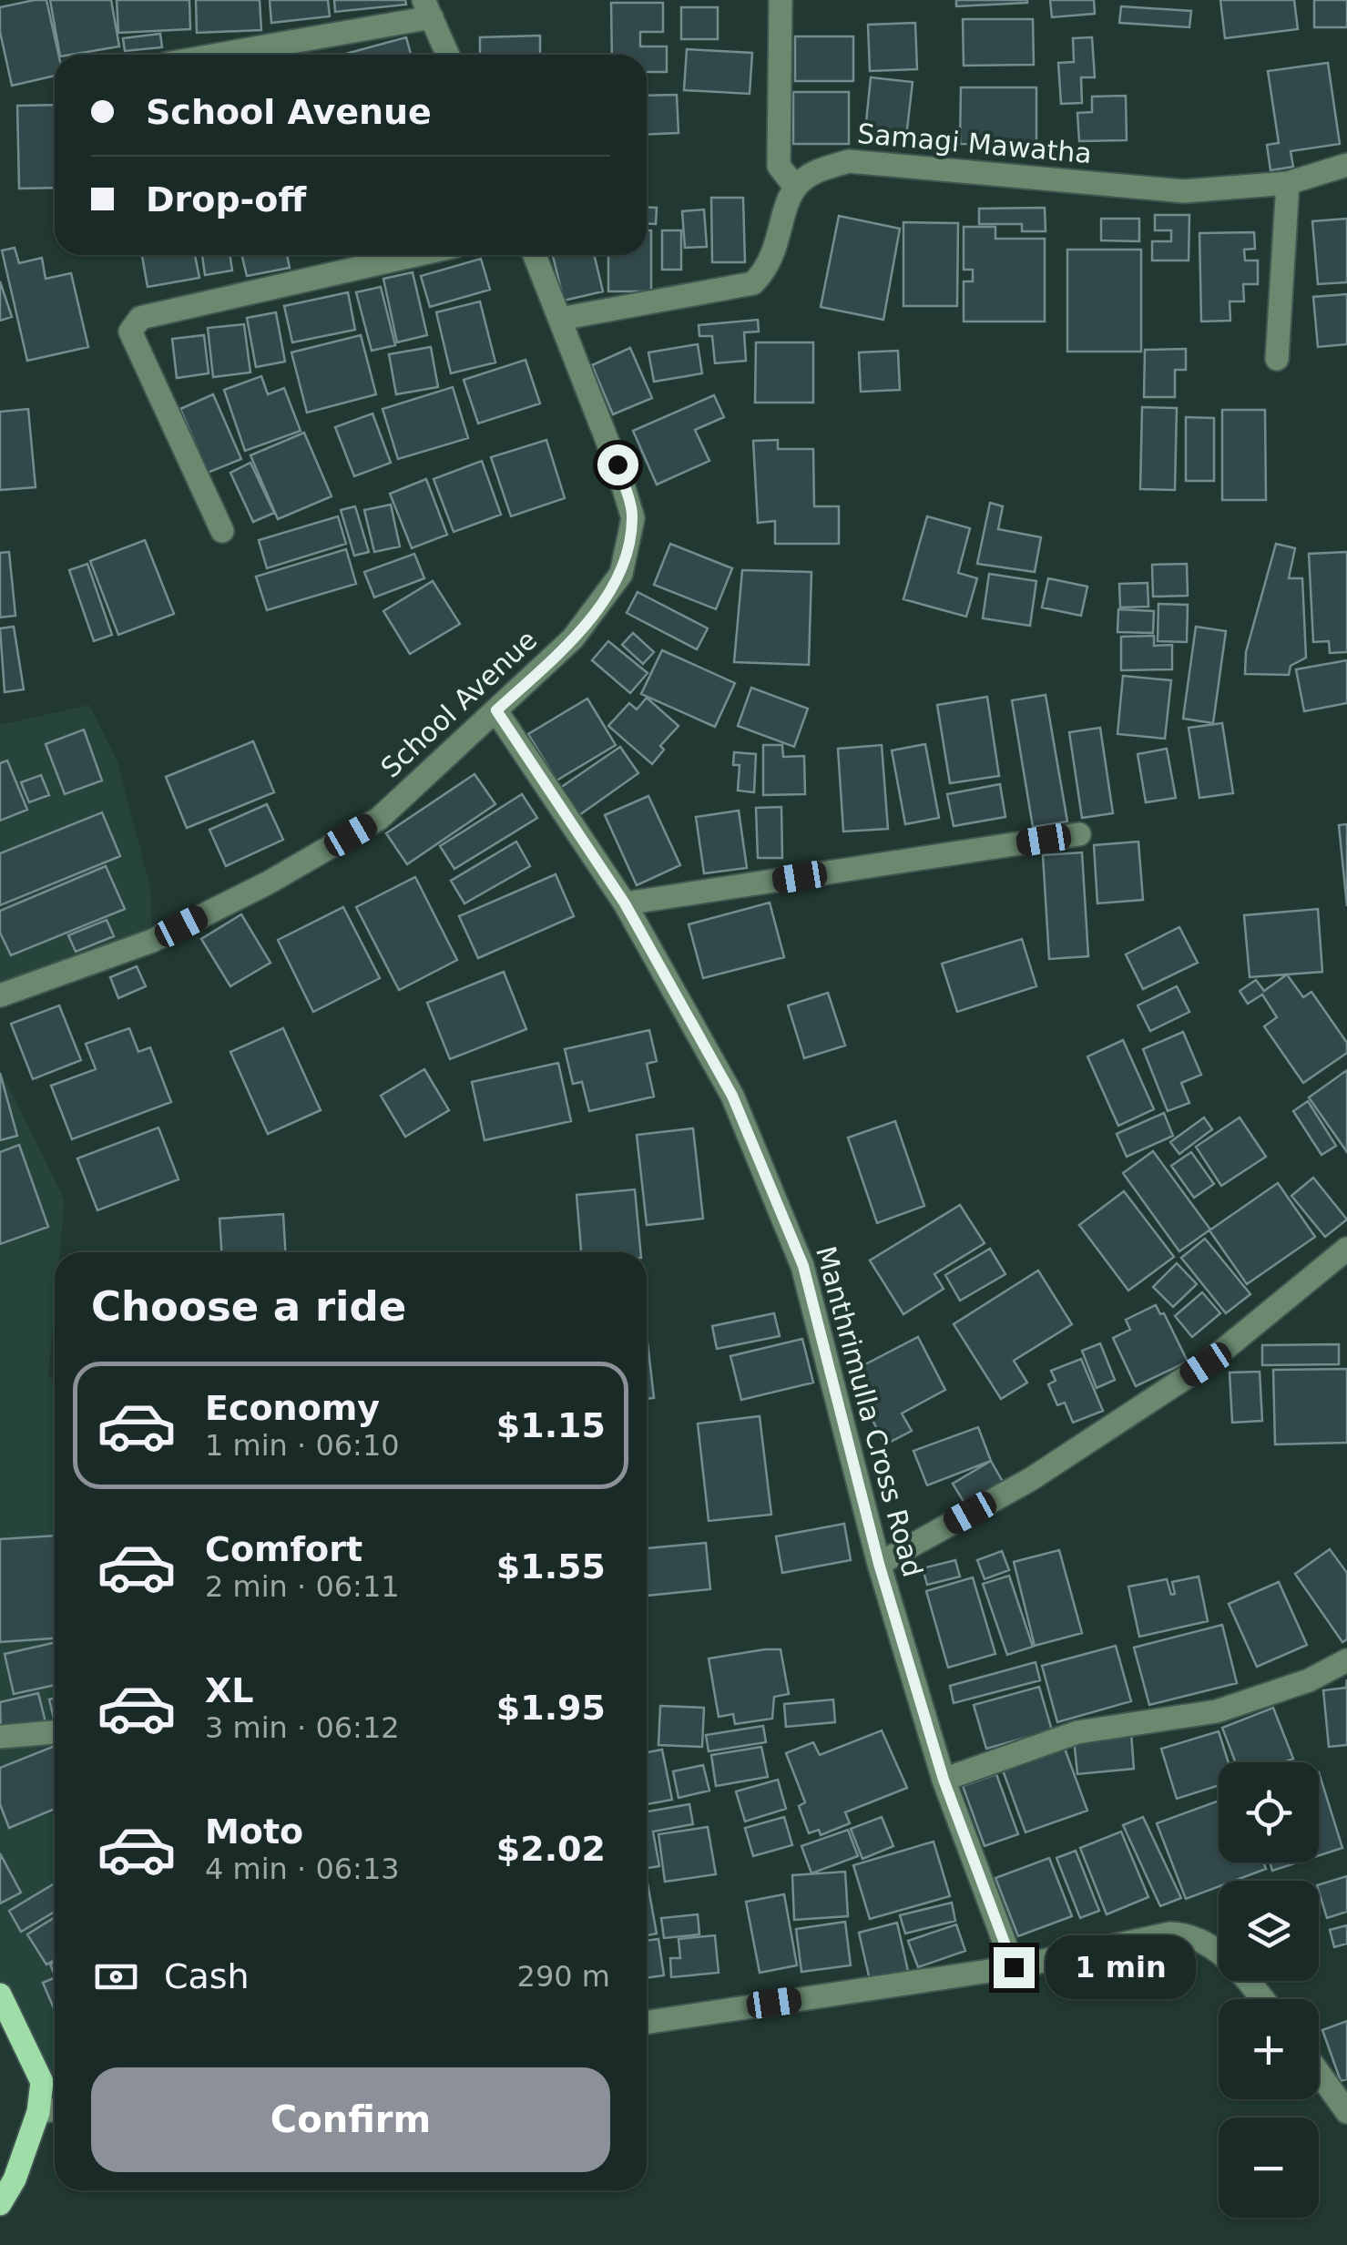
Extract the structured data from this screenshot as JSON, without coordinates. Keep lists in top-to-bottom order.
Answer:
{
  "streets": {
    "street": ["Samagi Mawatha", "School Avenue", "Manthrimulla Cross Road"]
  },
  "crossings": [
    ["School Avenue", "Manthrimulla Cross Road"]
  ],
  "page": {
    "banner": ["School Avenue", "Drop-off"],
    "heading": "Choose a ride",
    "list": [
      {
        "name": "Economy",
        "note": "1 min · 06:10",
        "value": "$1.15"
      },
      {
        "name": "Comfort",
        "note": "2 min · 06:11",
        "value": "$1.55"
      },
      {
        "name": "XL",
        "note": "3 min · 06:12",
        "value": "$1.95"
      },
      {
        "name": "Moto",
        "note": "4 min · 06:13",
        "value": "$2.02"
      }
    ],
    "map_buttons": ["+", "−"],
    "pay": ["Cash", "290 m"],
    "bubble": "1 min",
    "buttons": "Confirm"
  }
}
